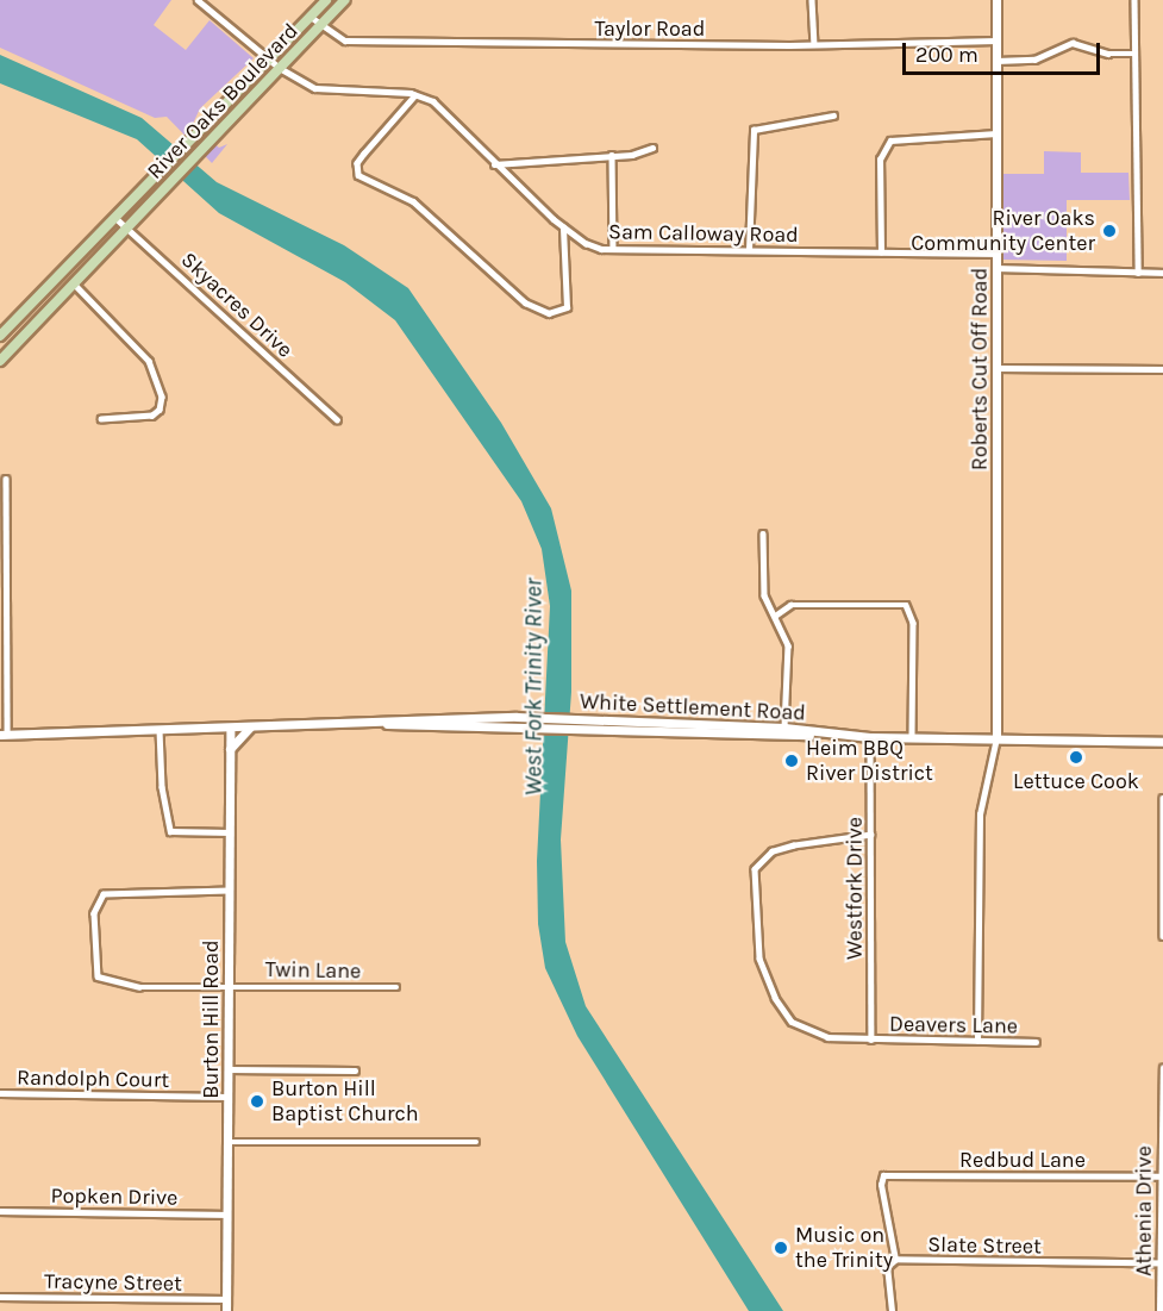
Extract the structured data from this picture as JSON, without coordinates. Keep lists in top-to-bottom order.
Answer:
{
  "streets": {
    "main road": [
      "River Oaks Boulevard",
      "Roberts Cut Off Road",
      "White Settlement Road",
      "Burton Hill Road"
    ],
    "street": [
      "Taylor Road",
      "Sam Calloway Road",
      "Skyacres Drive",
      "Westfork Drive",
      "Twin Lane",
      "Deavers Lane",
      "Randolph Court",
      "Redbud Lane",
      "Popken Drive",
      "Athenia Drive",
      "Slate Street",
      "Tracyne Street"
    ]
  },
  "crossings": [
    ["Taylor Road", "River Oaks Boulevard"],
    ["Taylor Road", "Roberts Cut Off Road"],
    ["River Oaks Boulevard", "Sam Calloway Road"],
    ["River Oaks Boulevard", "Skyacres Drive"],
    ["Sam Calloway Road", "Roberts Cut Off Road"],
    ["Roberts Cut Off Road", "White Settlement Road"],
    ["White Settlement Road", "Westfork Drive"],
    ["White Settlement Road", "Burton Hill Road"],
    ["Westfork Drive", "Deavers Lane"],
    ["Twin Lane", "Burton Hill Road"],
    ["Burton Hill Road", "Randolph Court"],
    ["Burton Hill Road", "Popken Drive"],
    ["Burton Hill Road", "Tracyne Street"],
    ["Redbud Lane", "Athenia Drive"],
    ["Redbud Lane", "Slate Street"],
    ["Athenia Drive", "Slate Street"]
  ],
  "water": ["West Fork Trinity River"],
  "places": [
    "River Oaks Community Center",
    "Lettuce Cook",
    "Heim BBQ River District",
    "Burton Hill Baptist Church",
    "Music on the Trinity"
  ],
  "scale_bar": "200 m"
}
